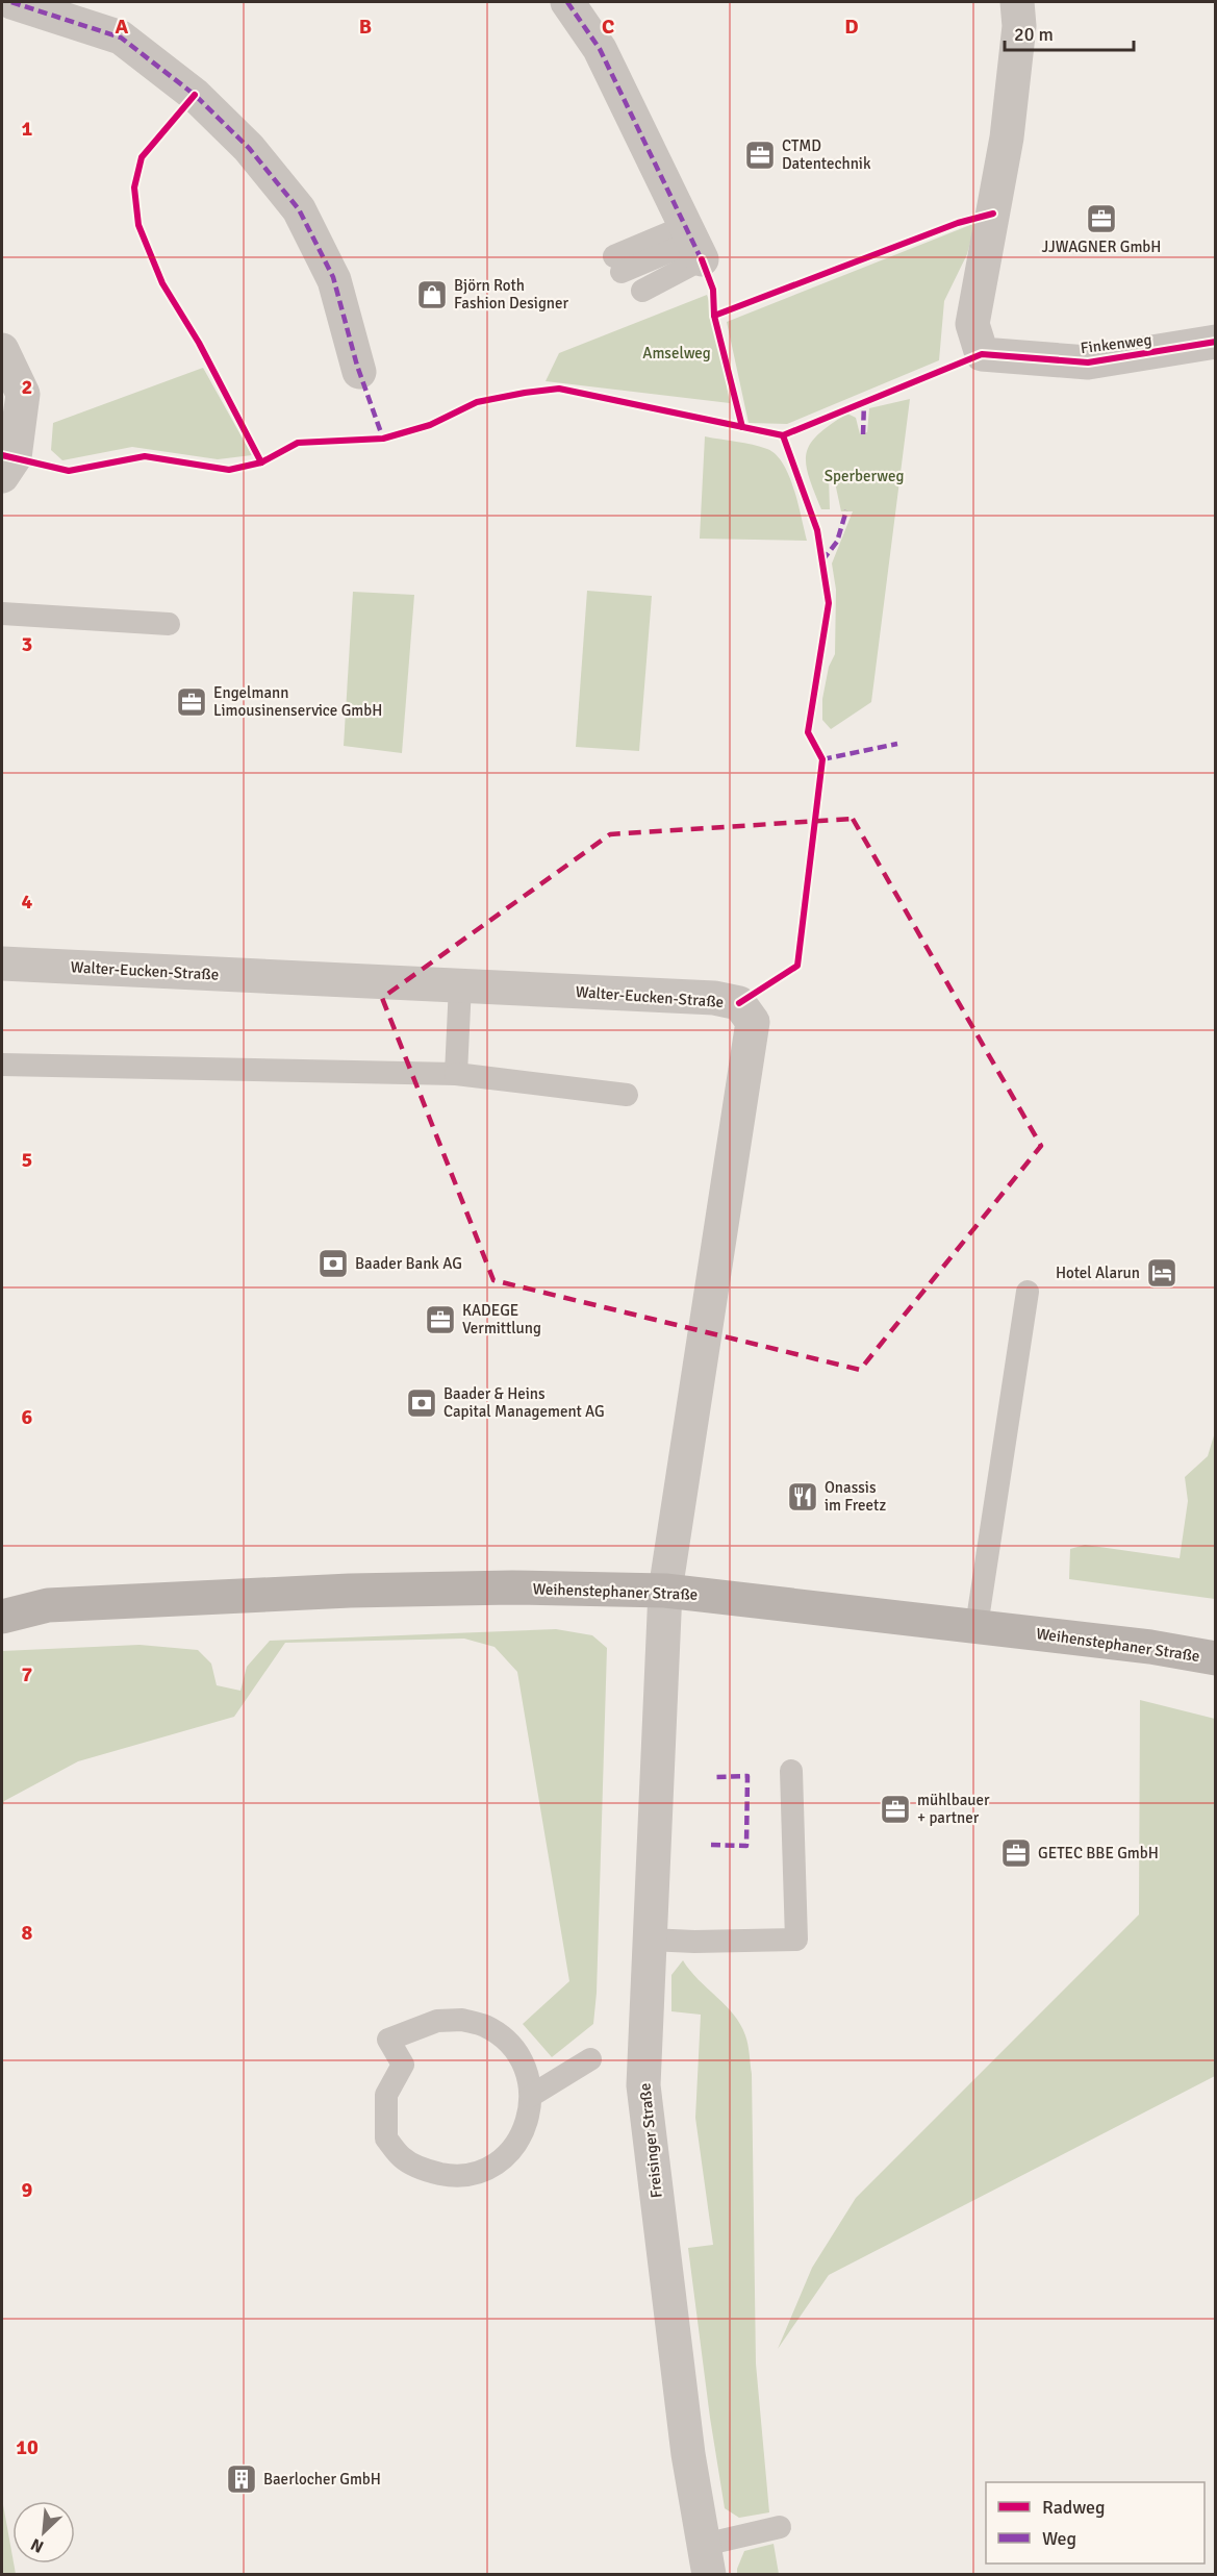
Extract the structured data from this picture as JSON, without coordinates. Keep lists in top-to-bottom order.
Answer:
{
  "streets": {
    "street": [
      "Finkenweg",
      "Walter-Eucken-Straße",
      "Weihenstephaner Straße",
      "Freisinger Straße"
    ]
  },
  "crossings": [
    ["Walter-Eucken-Straße", "Weihenstephaner Straße"],
    ["Walter-Eucken-Straße", "Freisinger Straße"],
    ["Weihenstephaner Straße", "Freisinger Straße"]
  ],
  "parks": ["Amselweg", "Sperberweg"],
  "places": {
    "office": [
      "CTMD Datentechnik",
      "JJWAGNER GmbH",
      "Engelmann Limousinenservice GmbH",
      "KADEGE Vermittlung",
      "mühlbauer + partner",
      "GETEC BBE GmbH"
    ],
    "shop": ["Björn Roth Fashion Designer"],
    "bank": ["Baader Bank AG", "Baader & Heins Capital Management AG"],
    "hotel": ["Hotel Alarun"],
    "restaurant": ["Onassis im Freetz"],
    "building": ["Baerlocher GmbH"]
  },
  "legend": ["Radweg", "Weg"],
  "scale_bar": "20 m",
  "north": "bottom left",
  "grid": {
    "columns": [
      "A",
      "B",
      "C",
      "D"
    ],
    "rows": [
      "1",
      "2",
      "3",
      "4",
      "5",
      "6",
      "7",
      "8",
      "9",
      "10"
    ]
  }
}
